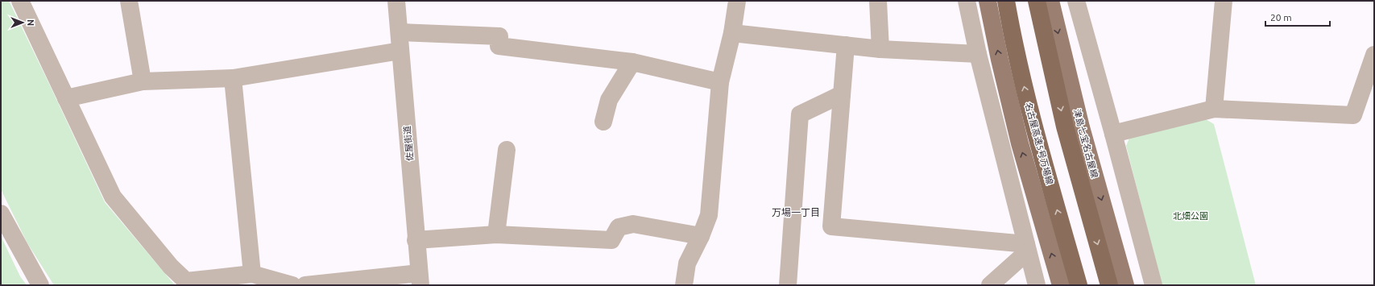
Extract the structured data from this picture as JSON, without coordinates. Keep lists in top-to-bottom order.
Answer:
{
  "streets": {
    "highway": ["名古屋高速5号万場線"],
    "main road": ["津島七宝名古屋線"],
    "street": ["佐屋街道"]
  },
  "districts": ["万場一丁目"],
  "parks": ["北畑公園"],
  "scale_bar": "20 m",
  "north": "right"
}
